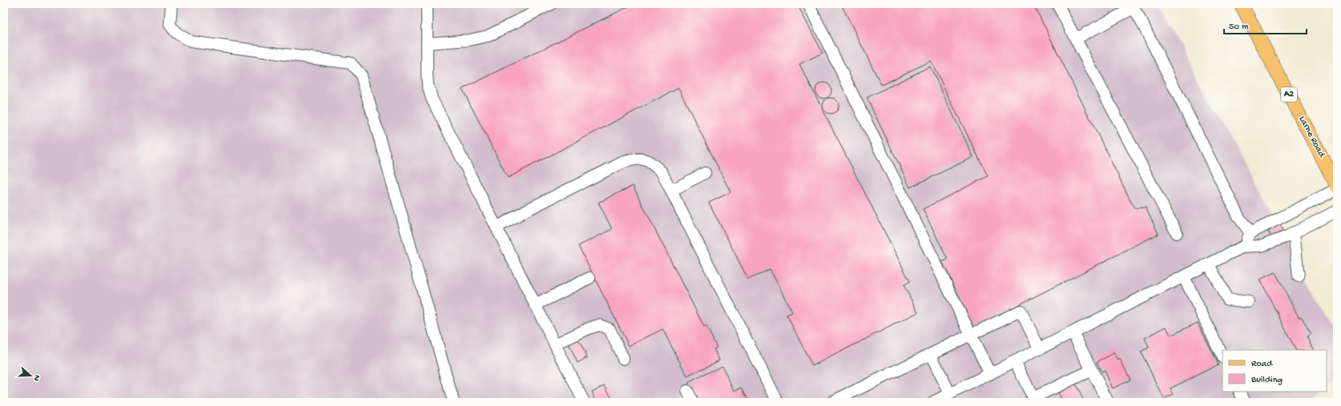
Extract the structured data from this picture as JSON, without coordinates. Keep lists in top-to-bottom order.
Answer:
{
  "streets": {
    "main road": ["A2", "Larne Road"]
  },
  "legend": ["Road", "Building"],
  "scale_bar": "50 m",
  "north": "right"
}
